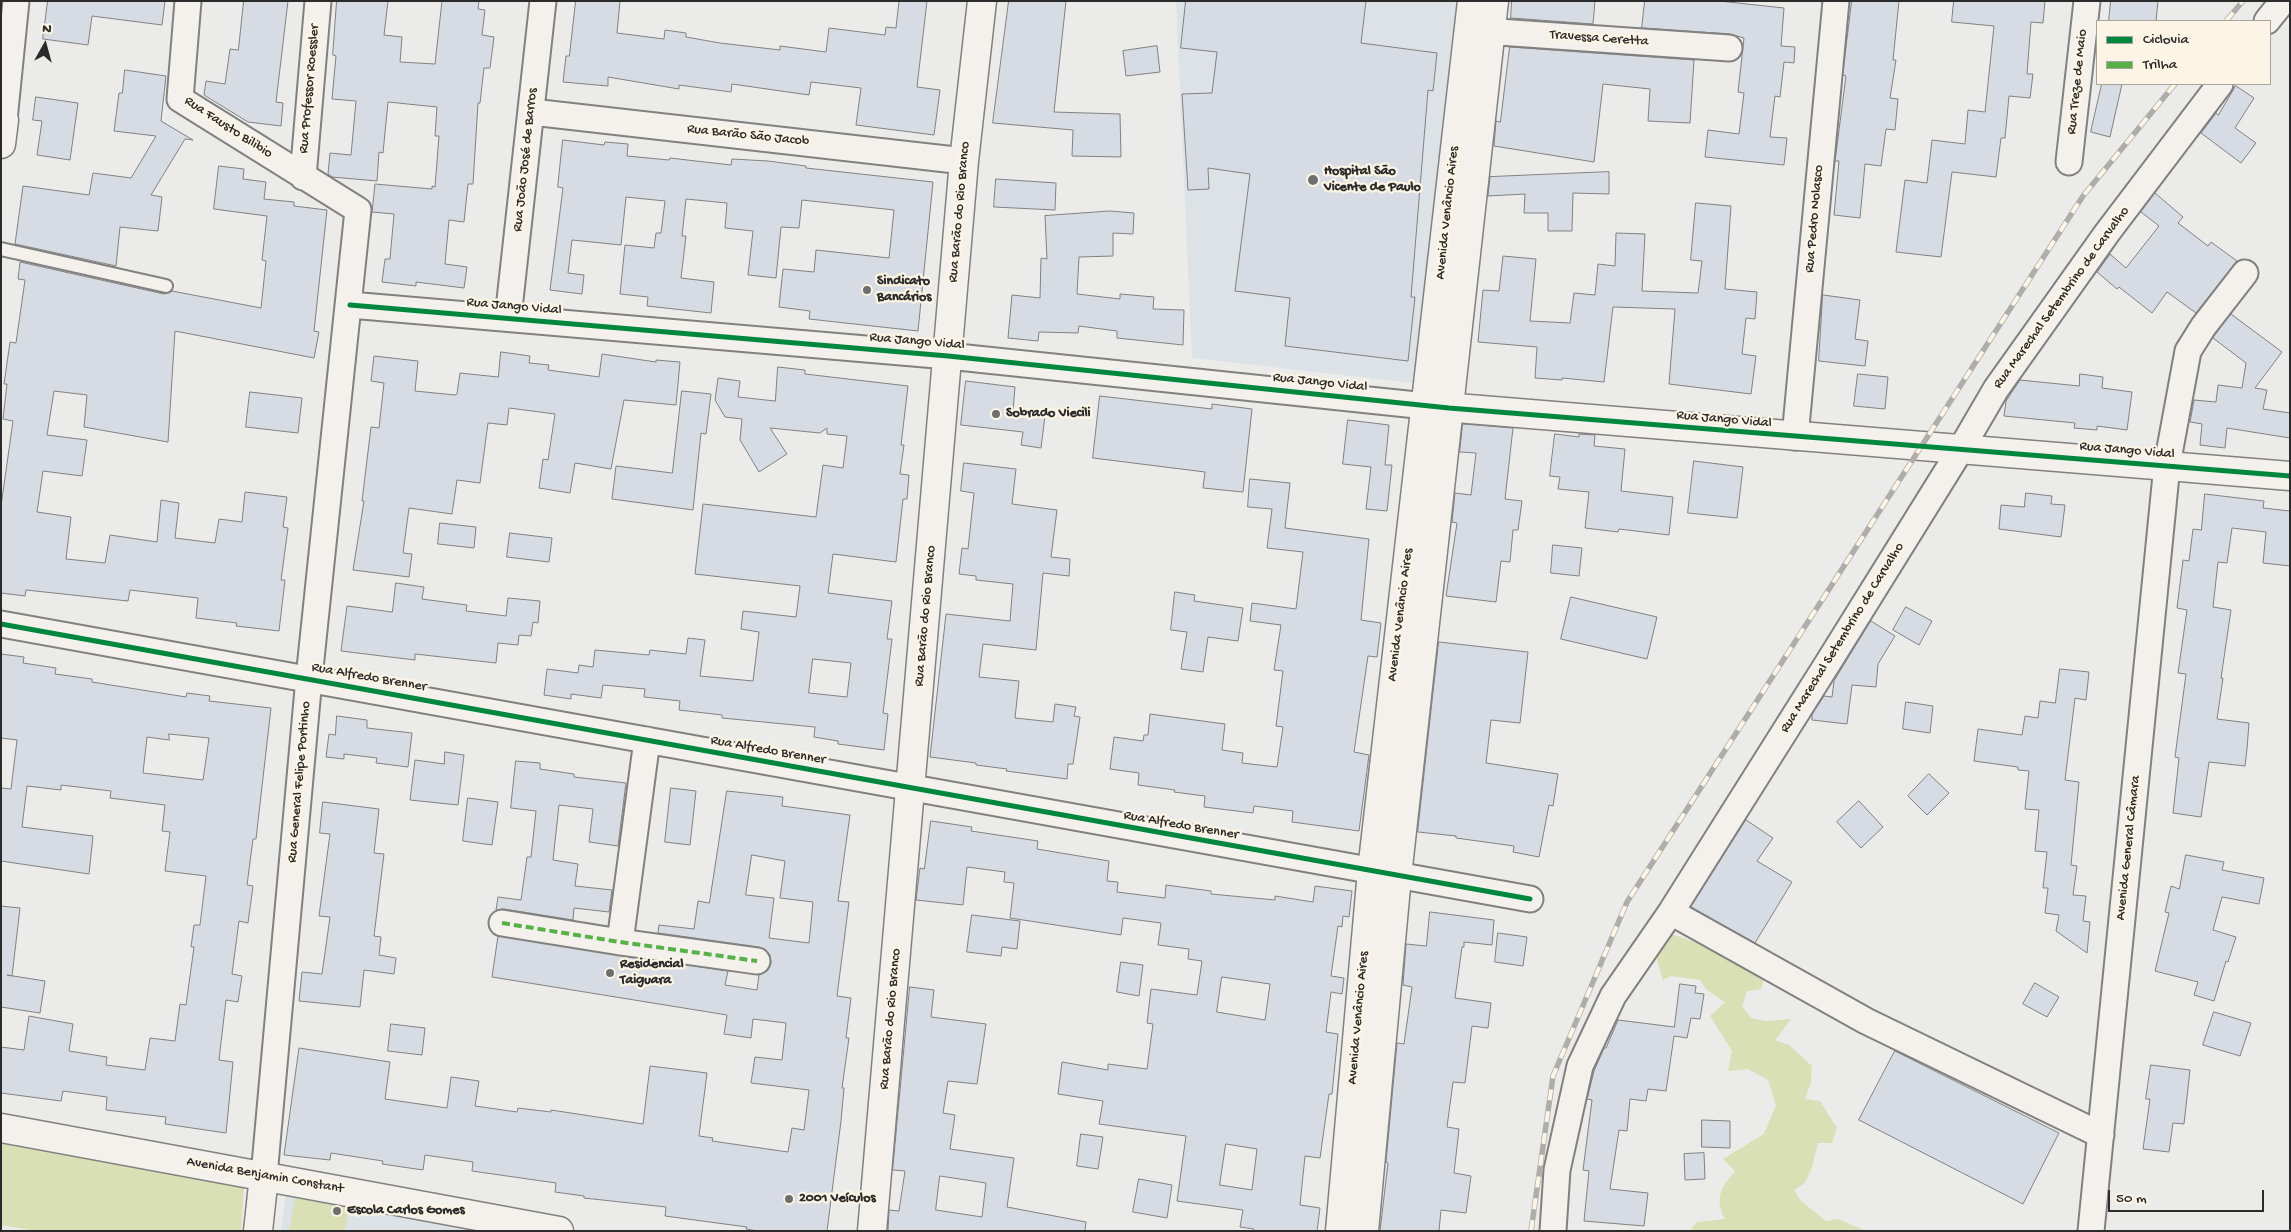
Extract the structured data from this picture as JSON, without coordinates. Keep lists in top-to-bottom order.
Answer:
{
  "streets": {
    "street": [
      "Travessa Ceretta",
      "Rua Treze de Maio",
      "Rua Professor Roessler",
      "Rua Fausto Bilibio",
      "Rua Barão São Jacob",
      "Rua João José de Barros",
      "Rua Barão do Rio Branco",
      "Avenida Venâncio Aires",
      "Rua Pedro Nolasco",
      "Rua Marechal Setembrino de Carvalho",
      "Rua Jango Vidal",
      "Rua Alfredo Brenner",
      "Rua General Felipe Portinho",
      "Avenida General Câmara",
      "Avenida Benjamin Constant"
    ]
  },
  "crossings": [
    ["Travessa Ceretta", "Avenida Venâncio Aires"],
    ["Rua Professor Roessler", "Rua Fausto Bilibio"],
    ["Rua Fausto Bilibio", "Rua General Felipe Portinho"],
    ["Rua Barão São Jacob", "Rua João José de Barros"],
    ["Rua Barão São Jacob", "Rua Barão do Rio Branco"],
    ["Rua João José de Barros", "Rua Jango Vidal"],
    ["Rua Barão do Rio Branco", "Rua Jango Vidal"],
    ["Rua Barão do Rio Branco", "Rua Alfredo Brenner"],
    ["Avenida Venâncio Aires", "Rua Jango Vidal"],
    ["Avenida Venâncio Aires", "Rua Alfredo Brenner"],
    ["Rua Pedro Nolasco", "Rua Jango Vidal"],
    ["Rua Marechal Setembrino de Carvalho", "Rua Jango Vidal"],
    ["Rua Jango Vidal", "Rua General Felipe Portinho"],
    ["Rua Jango Vidal", "Avenida General Câmara"],
    ["Rua Alfredo Brenner", "Rua General Felipe Portinho"],
    ["Rua General Felipe Portinho", "Avenida Benjamin Constant"]
  ],
  "places": [
    "Hospital São Vicente de Paulo",
    "Sindicato Bancários",
    "Sobrado Viecili",
    "Residencial Taiguara",
    "2001 Veículos",
    "Escola Carlos Gomes"
  ],
  "legend": ["Ciclovia", "Trilha"],
  "scale_bar": "50 m",
  "north": "top"
}
